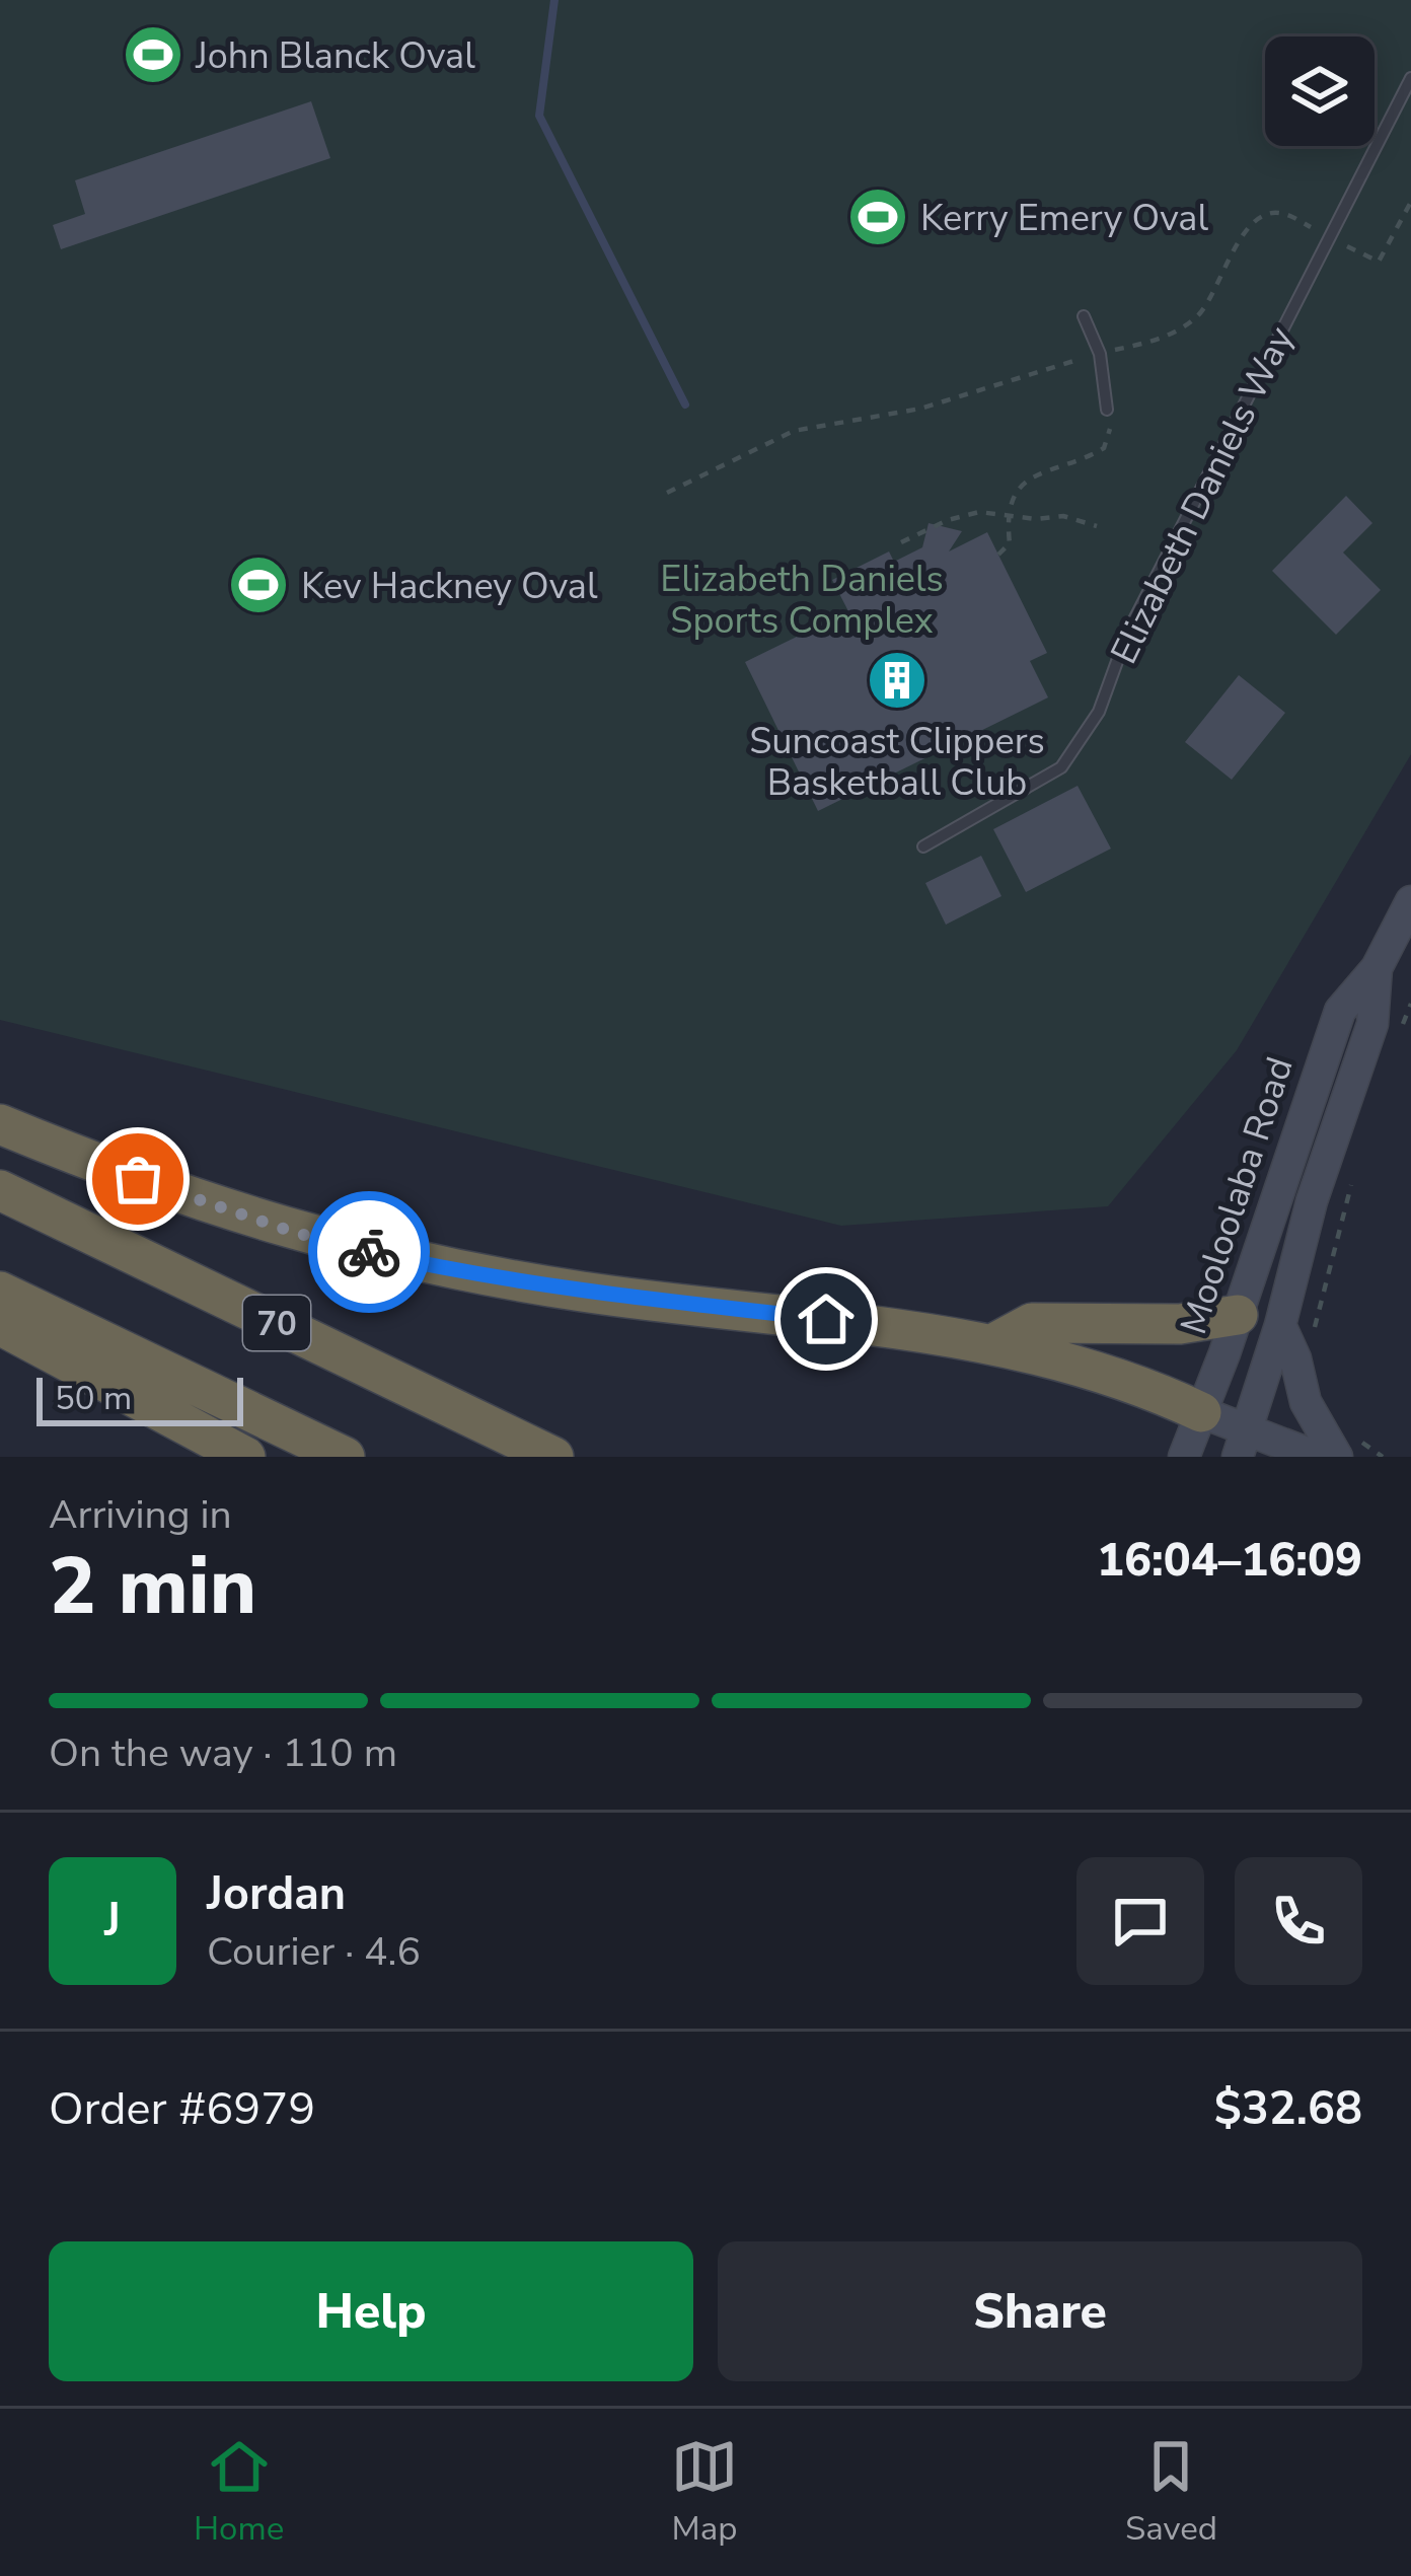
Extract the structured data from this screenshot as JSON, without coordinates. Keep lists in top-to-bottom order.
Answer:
{
  "streets": {
    "highway": ["70"],
    "main road": ["Mooloolaba Road"],
    "lane": ["Elizabeth Daniels Way"]
  },
  "parks": ["Elizabeth Daniels Sports Complex"],
  "places": {
    "sports": ["John Blanck Oval", "Kerry Emery Oval", "Kev Hackney Oval"],
    "building": ["Suncoast Clippers Basketball Club"]
  },
  "scale_bar": "50 m",
  "page": {
    "scale": "50 m",
    "heading": ["2 min", "Arriving in", "16:04–16:09"],
    "panel": [
      "Jordan",
      "Courier · 4.6",
      "Order #6979",
      "$32.68"
    ],
    "bar": "On the way · 110 m",
    "round": "J",
    "buttons": ["Help", "Share"],
    "tabs": ["Home", "Map", "Saved"]
  }
}
